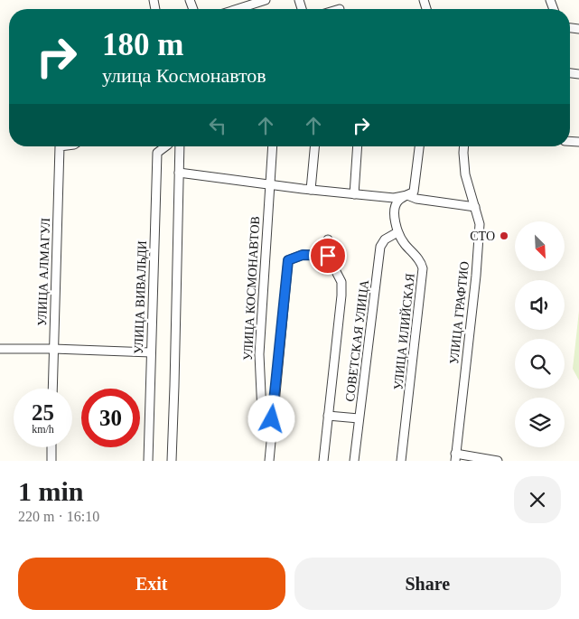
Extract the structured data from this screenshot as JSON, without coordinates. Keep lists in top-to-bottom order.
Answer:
{
  "streets": {
    "street": [
      "УЛИЦА АЛМАГУЛ",
      "УЛИЦА КОСМОНАВТОВ",
      "УЛИЦА ВИВАЛЬДИ",
      "УЛИЦА ГРАФТИО",
      "УЛИЦА ИЛИЙСКАЯ",
      "СОВЕТСКАЯ УЛИЦА"
    ]
  },
  "crossings": [
    ["УЛИЦА ИЛИЙСКАЯ", "СОВЕТСКАЯ УЛИЦА"]
  ],
  "places": ["СТО"],
  "north": "bottom right",
  "page": {
    "turn": ["180 m", "улица Космонавтов"],
    "speed": "25 km/h",
    "limit": "30",
    "heading": ["1 min", "220 m · 16:10"],
    "buttons": ["Exit", "Share"]
  }
}
